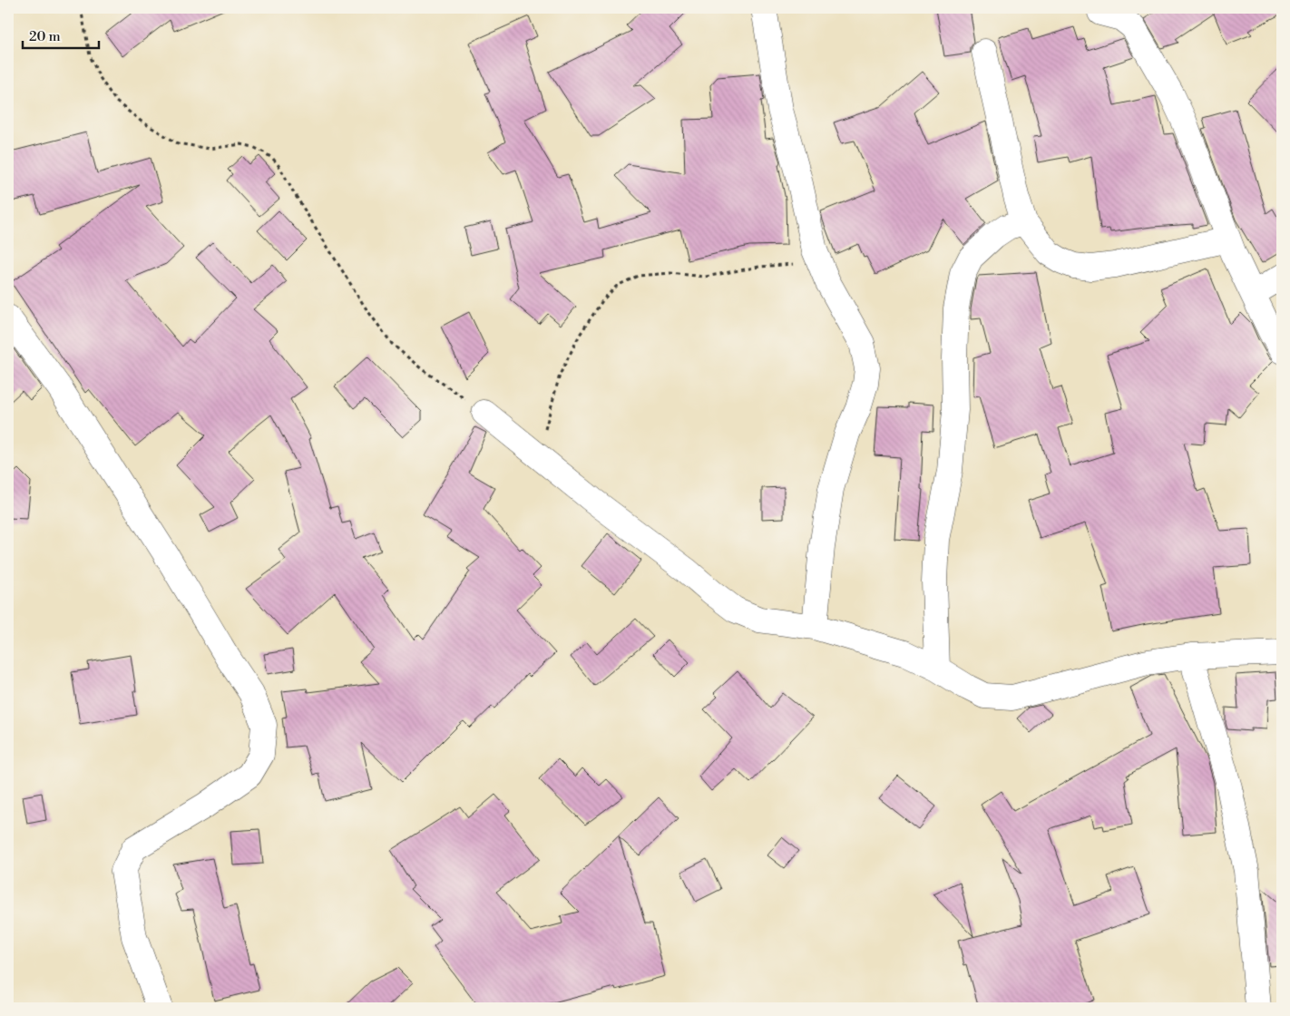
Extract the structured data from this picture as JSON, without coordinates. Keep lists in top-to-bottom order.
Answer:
{
  "scale_bar": "20 m"
}
